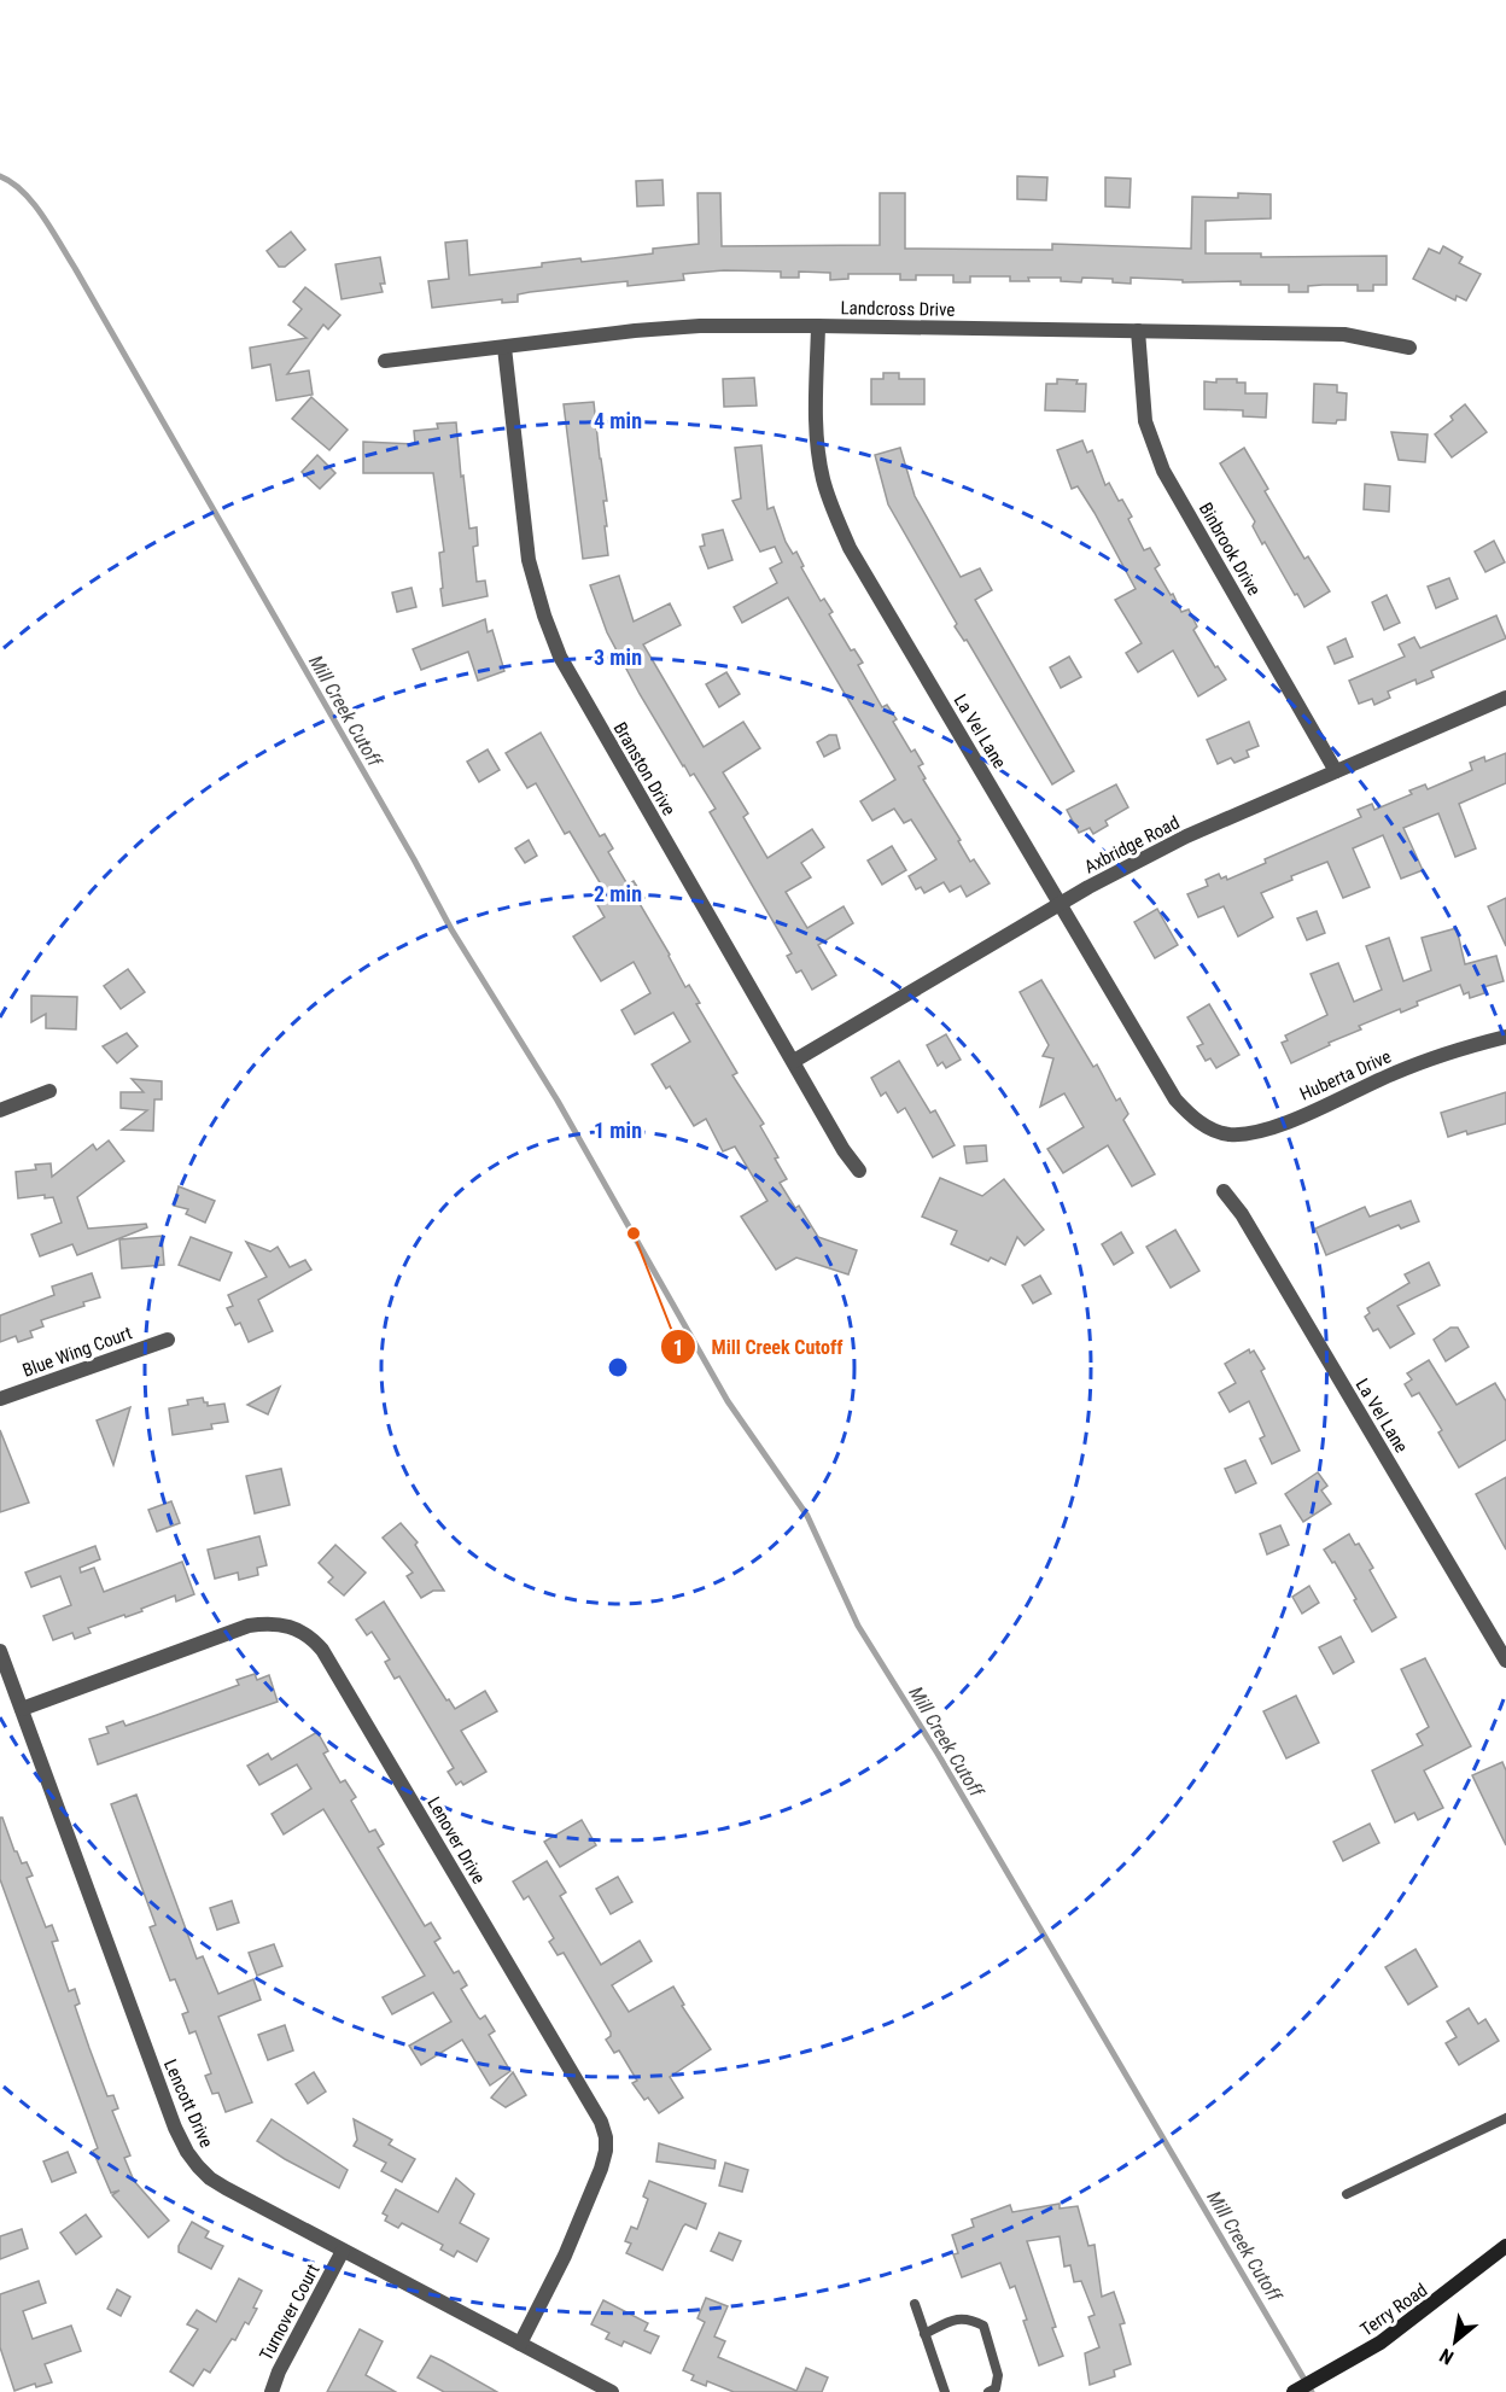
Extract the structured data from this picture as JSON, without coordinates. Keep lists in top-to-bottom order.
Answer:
{
  "streets": {
    "street": [
      "Landcross Drive",
      "Binbrook Drive",
      "La Vel Lane",
      "Branston Drive",
      "Axbridge Road",
      "Huberta Drive",
      "Blue Wing Court",
      "Lenover Drive",
      "Lencott Drive",
      "Terry Road",
      "Turnover Court"
    ]
  },
  "crossings": [
    ["Landcross Drive", "Binbrook Drive"],
    ["Landcross Drive", "La Vel Lane"],
    ["Landcross Drive", "Branston Drive"],
    ["Binbrook Drive", "Axbridge Road"],
    ["La Vel Lane", "Axbridge Road"],
    ["La Vel Lane", "Huberta Drive"],
    ["Branston Drive", "Axbridge Road"],
    ["Lenover Drive", "Lencott Drive"],
    ["Lencott Drive", "Turnover Court"]
  ],
  "water": ["Mill Creek Cutoff"],
  "places": ["Mill Creek Cutoff"],
  "north": "bottom left",
  "rings": [
    "4 min",
    "3 min",
    "2 min",
    "1 min"
  ]
}
